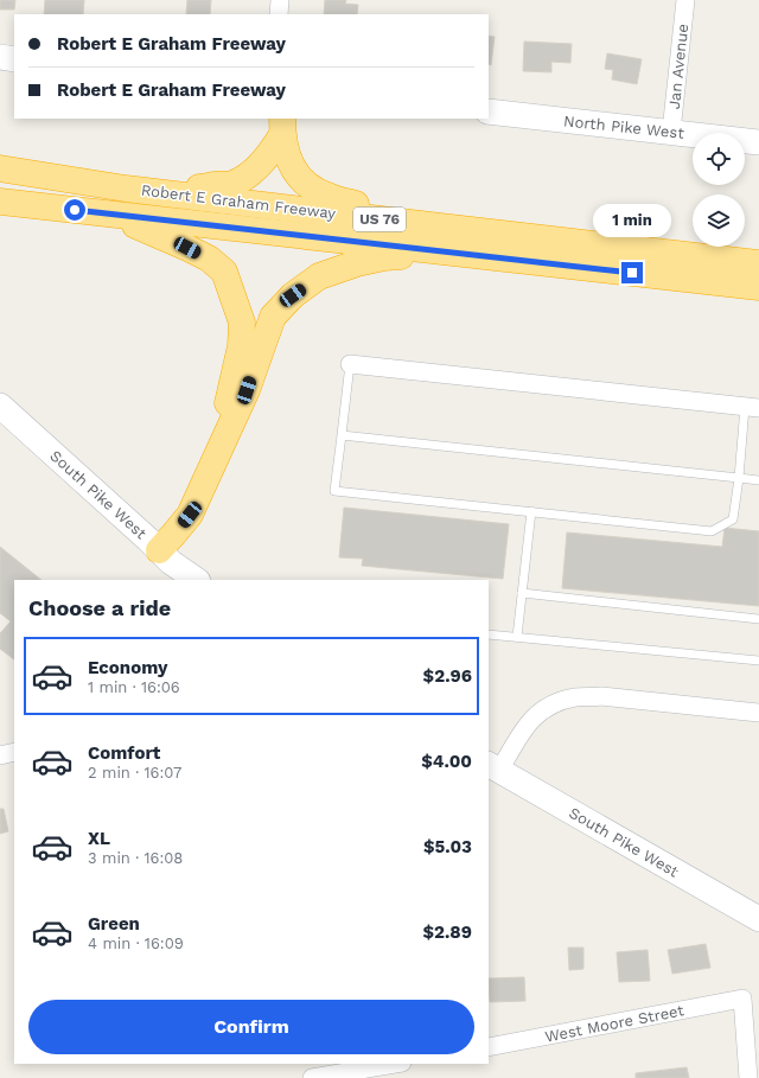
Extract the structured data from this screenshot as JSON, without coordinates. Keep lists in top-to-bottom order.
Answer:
{
  "streets": {
    "highway": ["Robert E Graham Freeway", "US 76"],
    "main road": ["North Pike West", "South Pike West"],
    "street": ["Jan Avenue", "West Moore Street"]
  },
  "crossings": [
    ["Jan Avenue", "North Pike West"]
  ],
  "page": {
    "banner": ["Robert E Graham Freeway", "Robert E Graham Freeway"],
    "bubble": "1 min",
    "heading": "Choose a ride",
    "list": [
      {
        "name": "Economy",
        "note": "1 min · 16:06",
        "value": "$2.96"
      },
      {
        "name": "Comfort",
        "note": "2 min · 16:07",
        "value": "$4.00"
      },
      {
        "name": "XL",
        "note": "3 min · 16:08",
        "value": "$5.03"
      },
      {
        "name": "Green",
        "note": "4 min · 16:09",
        "value": "$2.89"
      }
    ],
    "buttons": "Confirm"
  }
}
